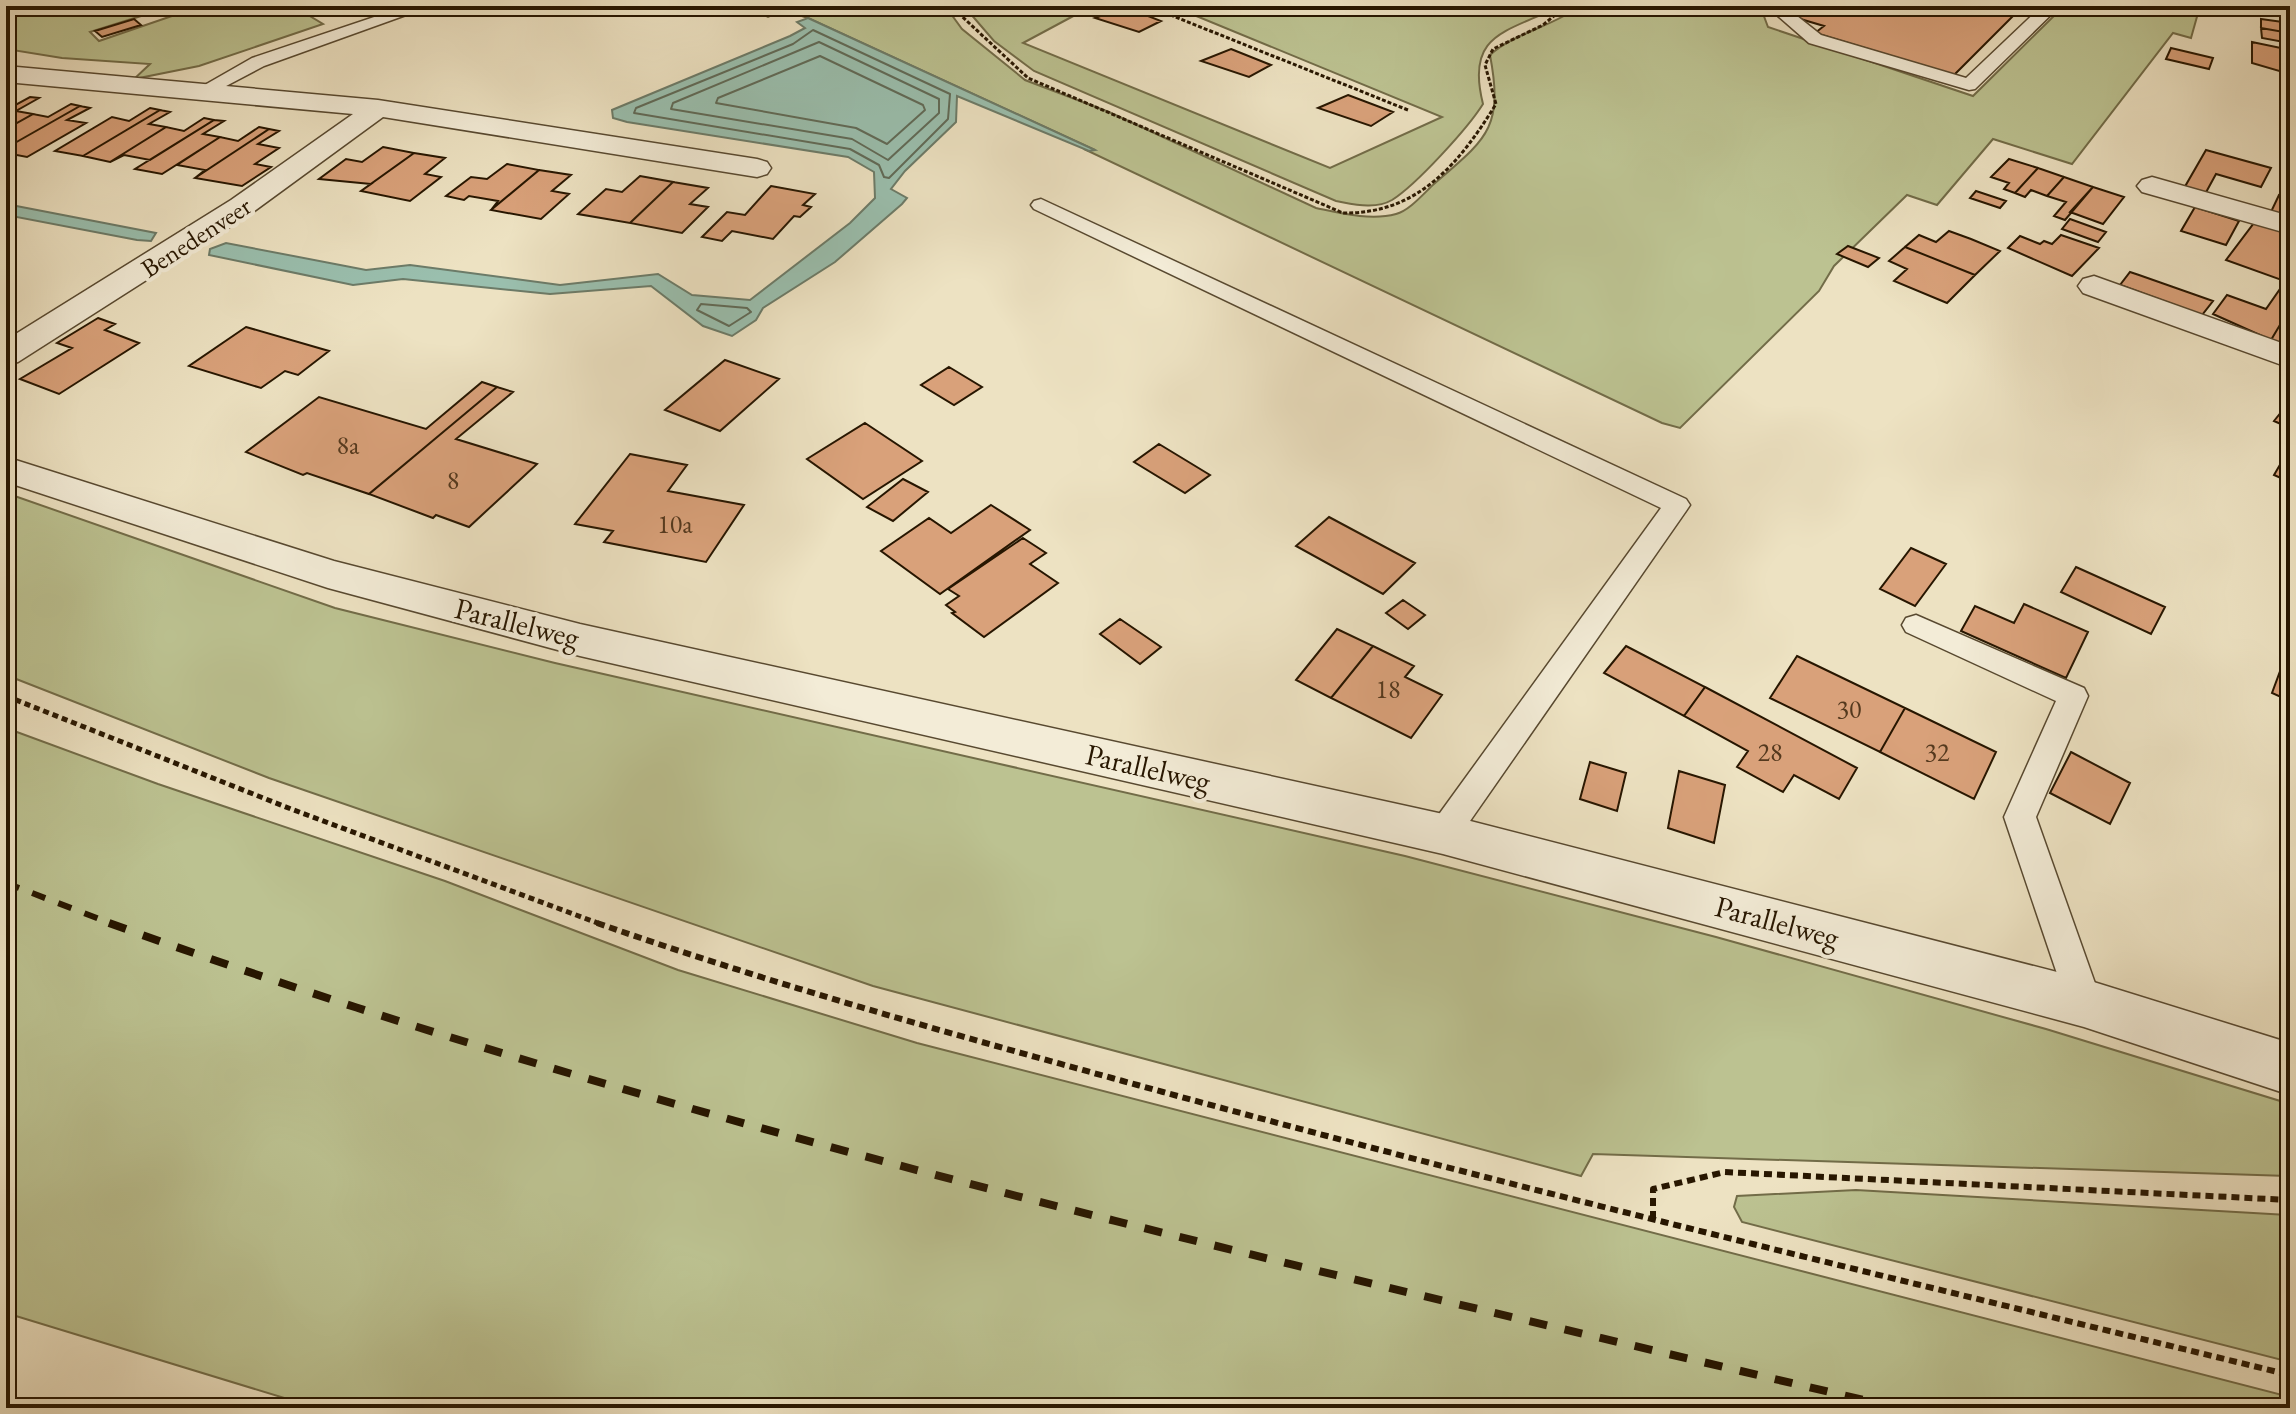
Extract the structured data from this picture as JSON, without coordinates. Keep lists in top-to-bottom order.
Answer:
{
  "streets": {
    "street": ["Benedenveer", "Parallelweg"]
  },
  "house_numbers": [
    "8a",
    "8",
    "10a",
    "18",
    "30",
    "28",
    "32"
  ]
}
